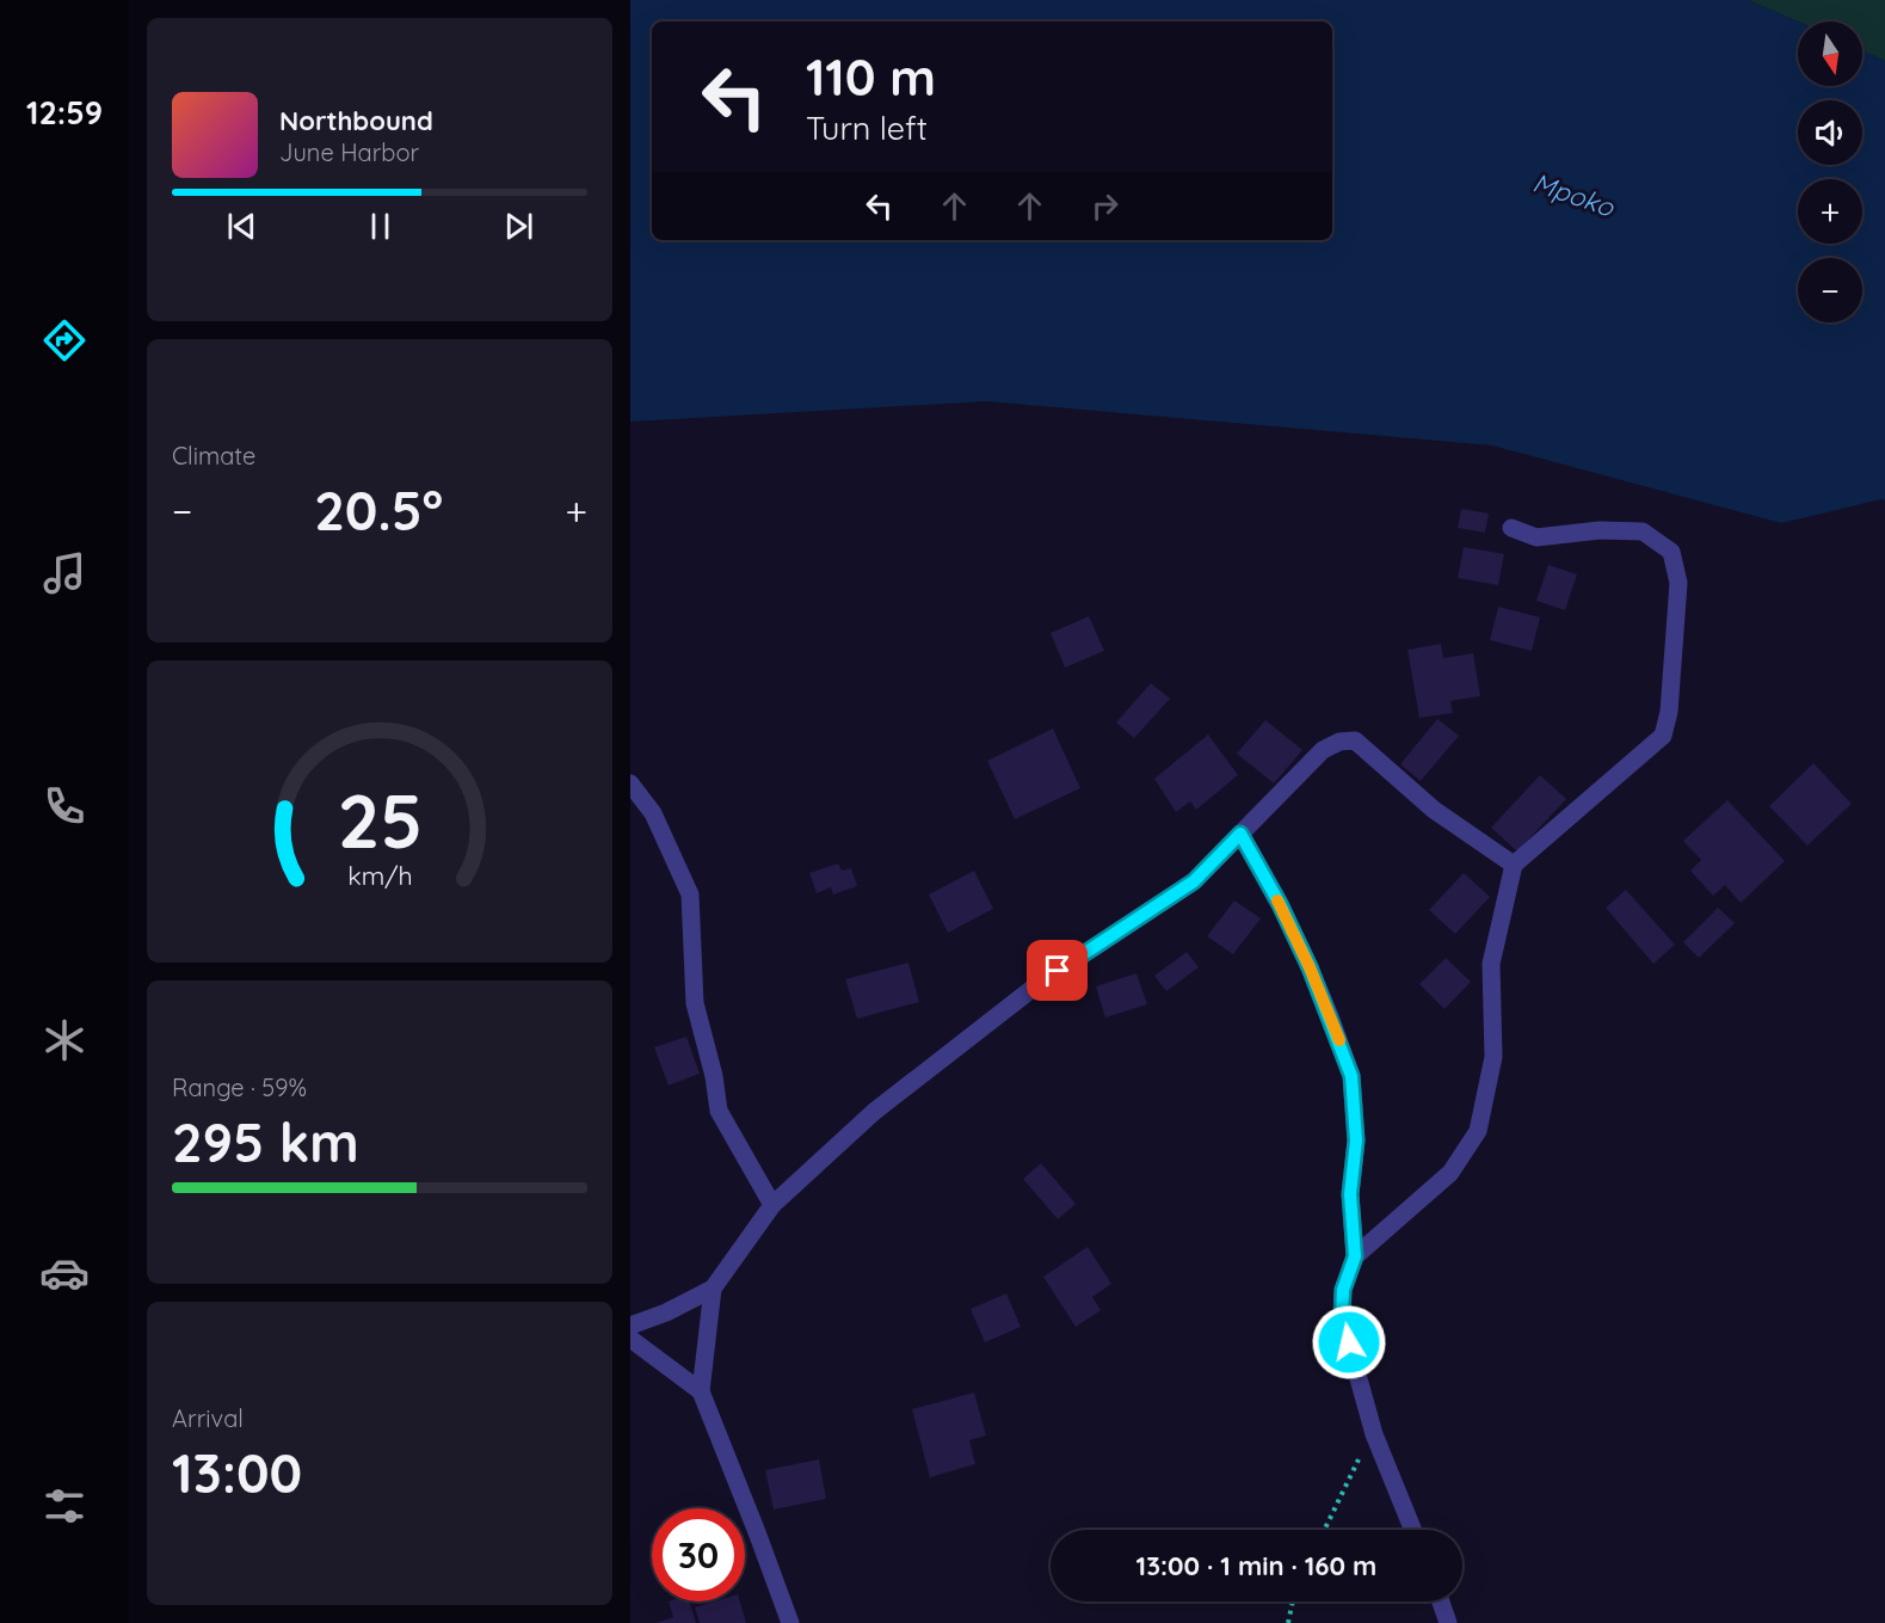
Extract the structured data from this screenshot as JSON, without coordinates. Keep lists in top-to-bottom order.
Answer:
{
  "water": ["Mpoko"],
  "north": "bottom",
  "page": {
    "tabs": "12:59",
    "map_buttons": ["+", "−"],
    "turn": ["110 m", "Turn left"],
    "song": ["Northbound", "June Harbor"],
    "tile": [
      "Climate",
      ["Range · 59%", "295 km"],
      ["Arrival", "13:00"]
    ],
    "heat": ["−", "20.5°", "+"],
    "limit": "30",
    "trip": "13:00 · 1 min · 160 m",
    "gauge": ["25", "km/h"]
  }
}
